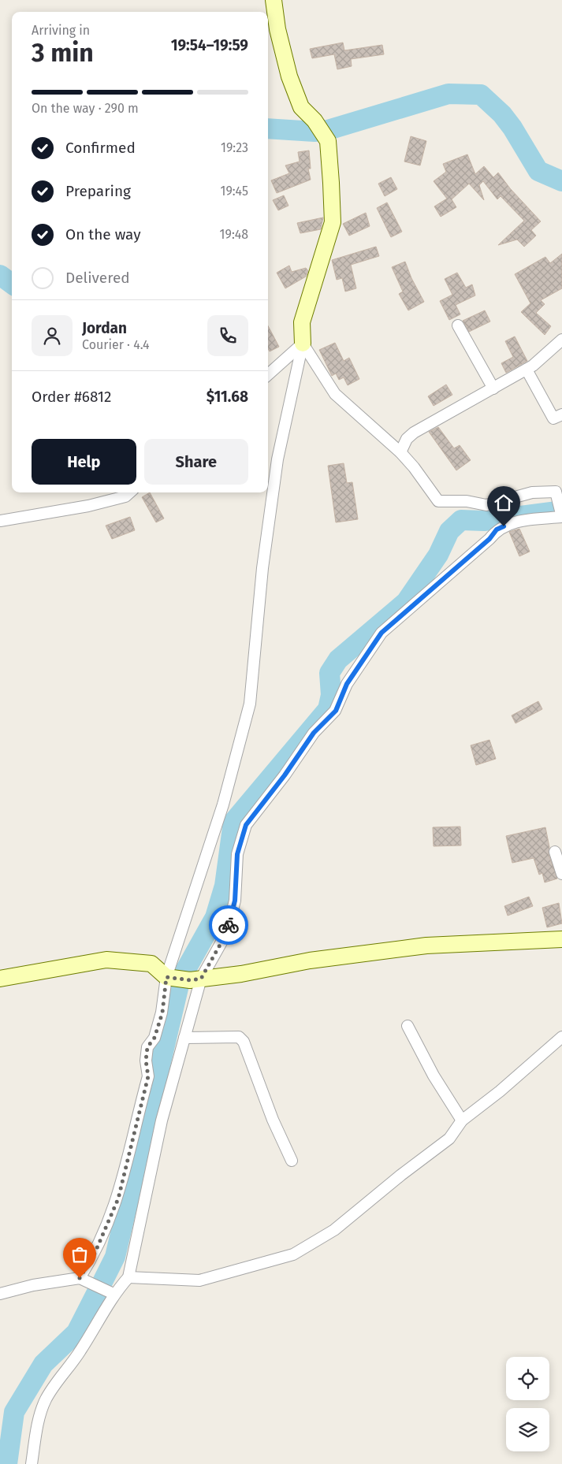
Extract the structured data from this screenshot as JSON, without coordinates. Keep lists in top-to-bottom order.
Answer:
{
  "page": {
    "heading": ["3 min", "Arriving in", "19:54–19:59"],
    "panel": [
      "Jordan",
      "Courier · 4.4",
      "Order #6812",
      "$11.68"
    ],
    "bar": "On the way · 290 m",
    "list": [
      ["Confirmed", "19:23"],
      ["Preparing", "19:45"],
      ["On the way", "19:48"],
      "Delivered"
    ],
    "buttons": ["Help", "Share"]
  }
}
